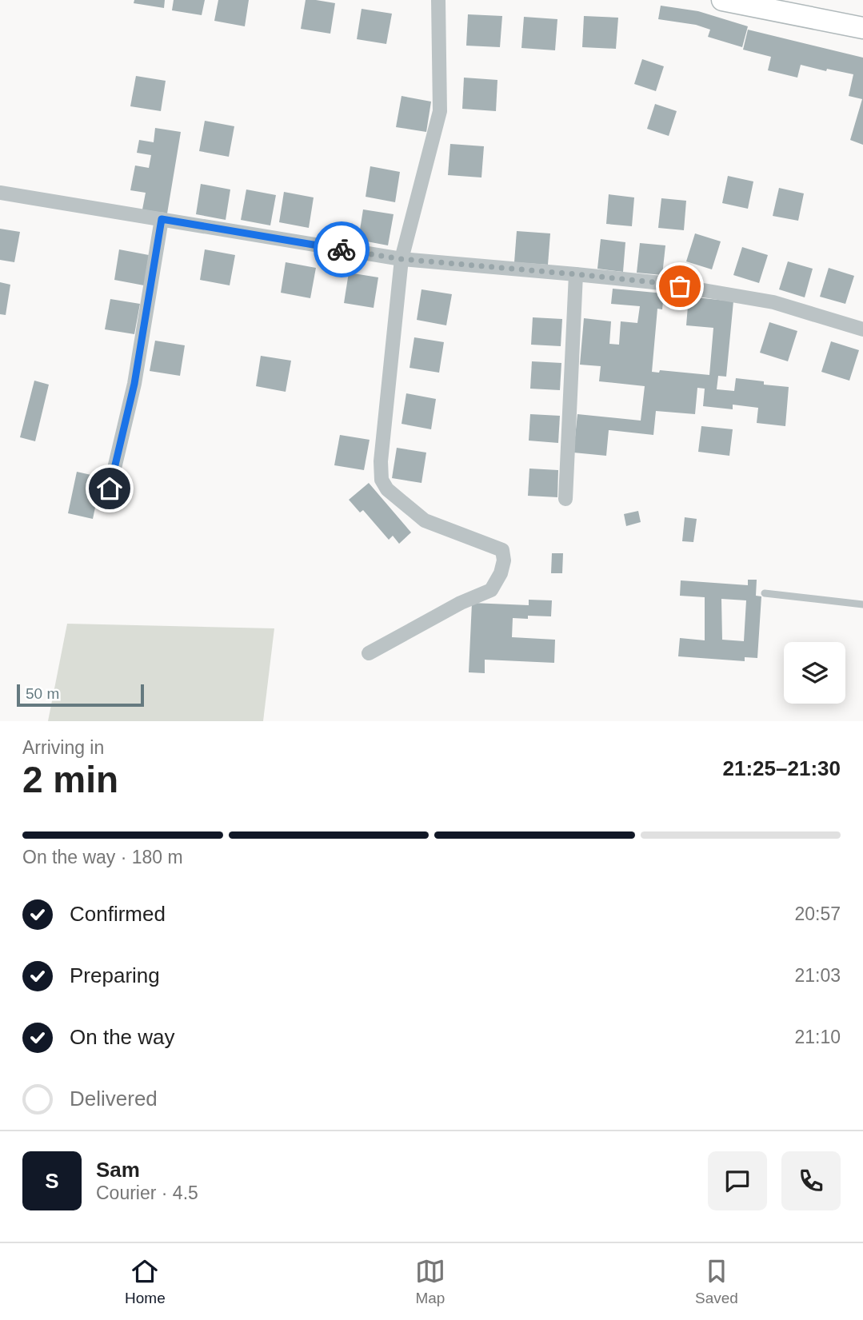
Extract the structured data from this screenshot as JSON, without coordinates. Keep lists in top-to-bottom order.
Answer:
{
  "scale_bar": "50 m",
  "page": {
    "scale": "50 m",
    "heading": ["2 min", "Arriving in", "21:25–21:30"],
    "panel": ["Sam", "Courier · 4.5"],
    "bar": "On the way · 180 m",
    "list": [
      ["Confirmed", "20:57"],
      ["Preparing", "21:03"],
      ["On the way", "21:10"],
      "Delivered"
    ],
    "round": "S",
    "tabs": ["Home", "Map", "Saved"]
  }
}
